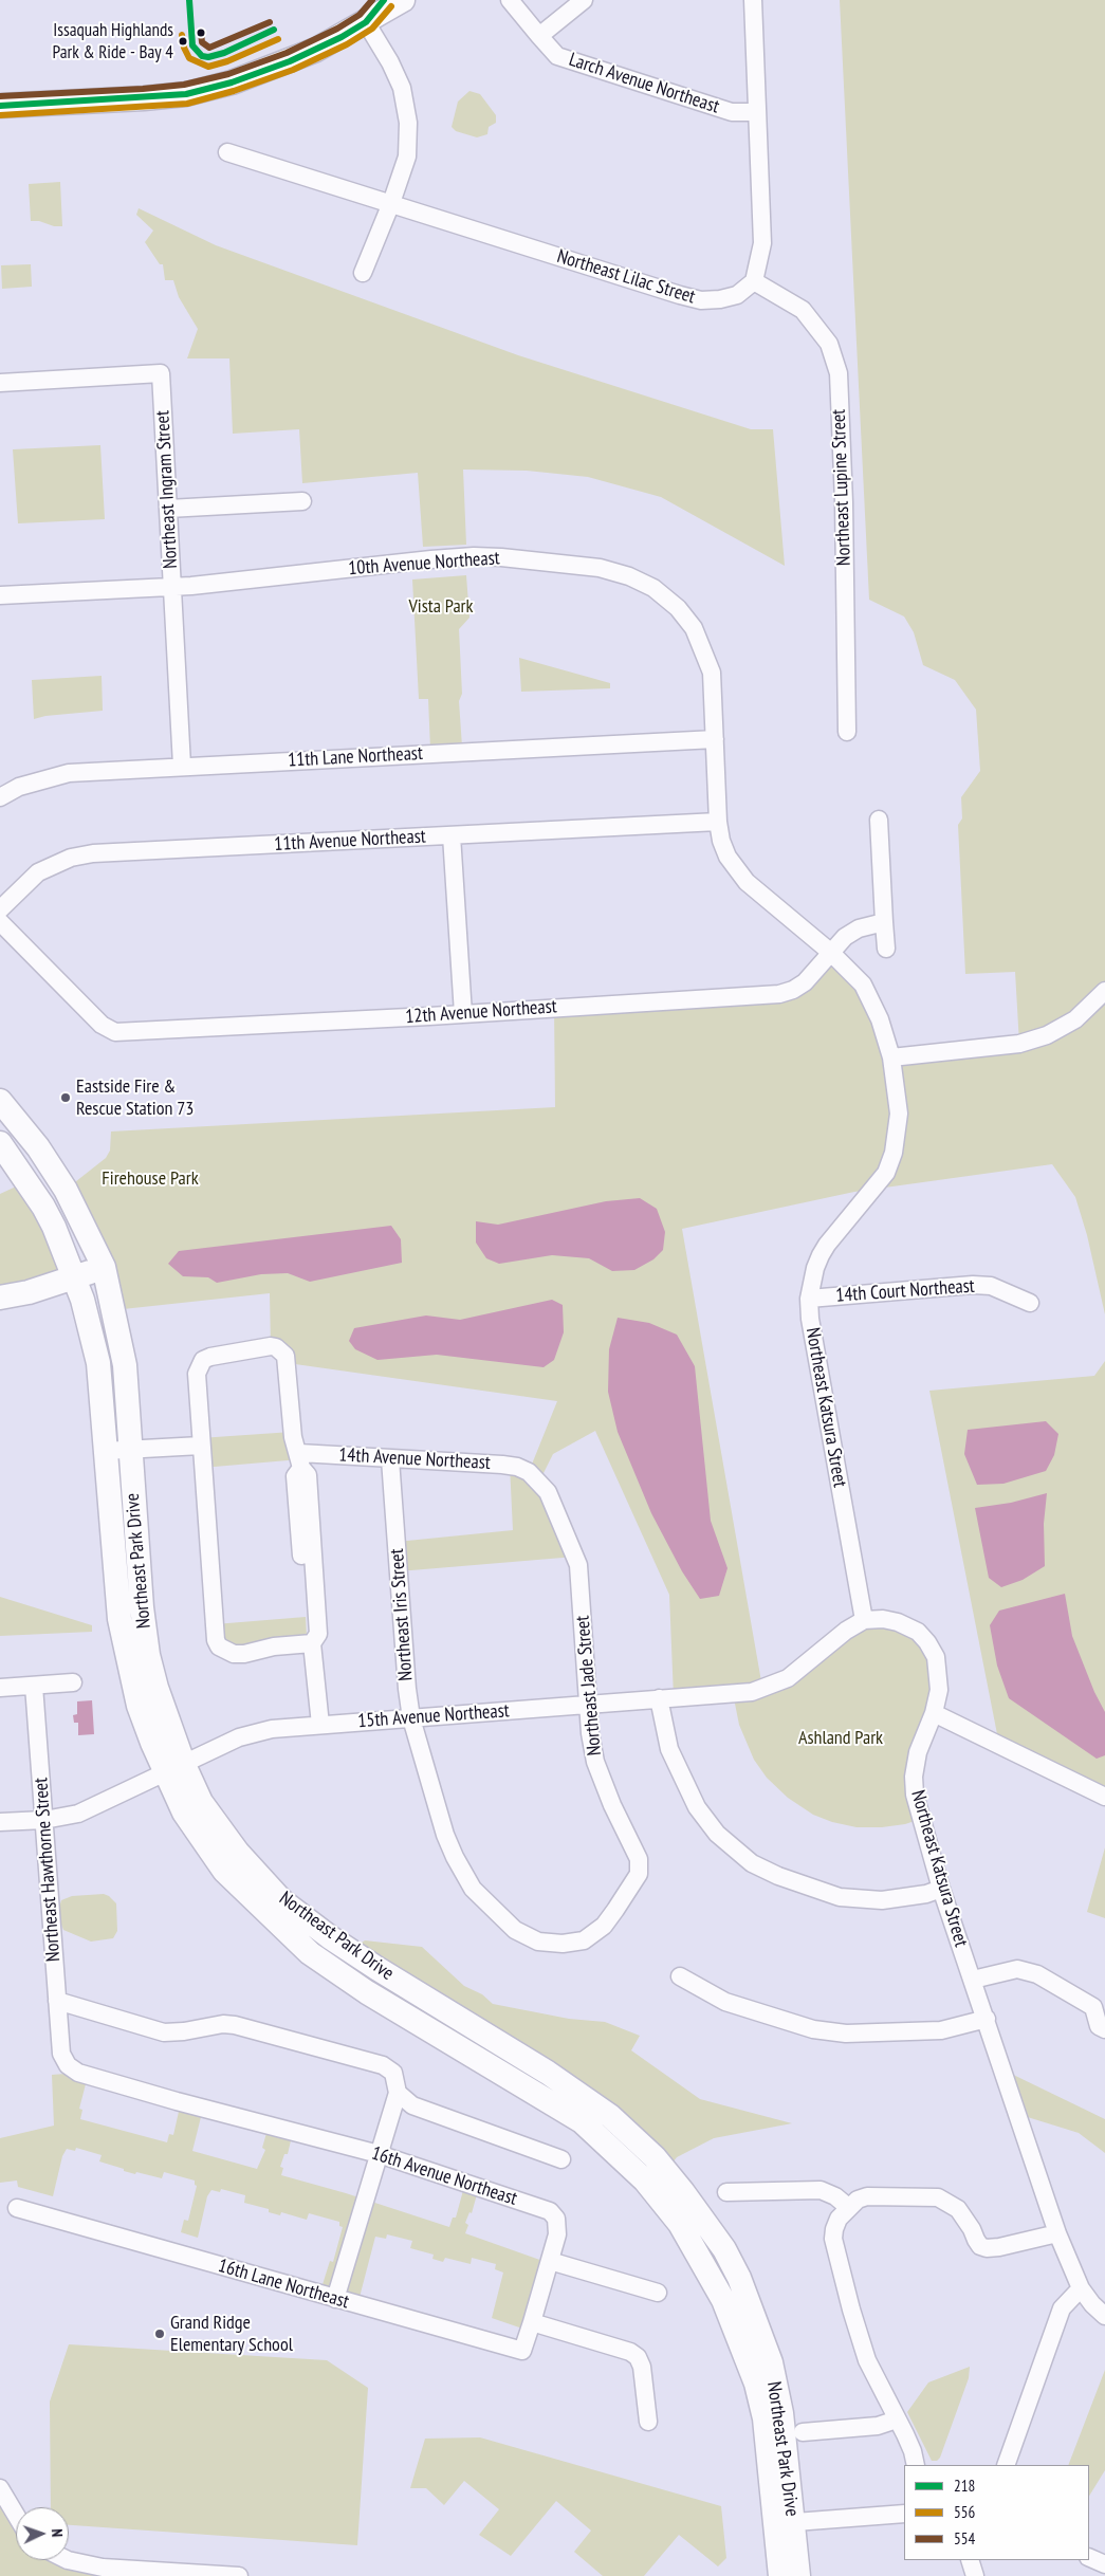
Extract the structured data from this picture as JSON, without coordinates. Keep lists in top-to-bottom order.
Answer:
{
  "streets": {
    "street": [
      "Larch Avenue Northeast",
      "Northeast Lilac Street",
      "Northeast Lupine Street",
      "Northeast Ingram Street",
      "10th Avenue Northeast",
      "11th Lane Northeast",
      "11th Avenue Northeast",
      "12th Avenue Northeast",
      "14th Court Northeast",
      "Northeast Katsura Street",
      "14th Avenue Northeast",
      "Northeast Park Drive",
      "Northeast Iris Street",
      "Northeast Jade Street",
      "15th Avenue Northeast",
      "Northeast Hawthorne Street",
      "16th Avenue Northeast",
      "16th Lane Northeast"
    ]
  },
  "crossings": [
    ["Northeast Lilac Street", "Northeast Lupine Street"],
    ["Northeast Ingram Street", "10th Avenue Northeast"],
    ["Northeast Ingram Street", "11th Lane Northeast"],
    ["10th Avenue Northeast", "11th Lane Northeast"],
    ["10th Avenue Northeast", "11th Avenue Northeast"],
    ["10th Avenue Northeast", "Northeast Katsura Street"],
    ["11th Avenue Northeast", "Northeast Katsura Street"],
    ["12th Avenue Northeast", "Northeast Katsura Street"],
    ["14th Court Northeast", "Northeast Katsura Street"],
    ["Northeast Katsura Street", "15th Avenue Northeast"],
    ["14th Avenue Northeast", "Northeast Iris Street"],
    ["14th Avenue Northeast", "Northeast Jade Street"],
    ["Northeast Park Drive", "15th Avenue Northeast"],
    ["Northeast Iris Street", "Northeast Jade Street"],
    ["Northeast Iris Street", "15th Avenue Northeast"],
    ["Northeast Jade Street", "15th Avenue Northeast"],
    ["15th Avenue Northeast", "Northeast Hawthorne Street"],
    ["Northeast Hawthorne Street", "16th Avenue Northeast"],
    ["16th Avenue Northeast", "16th Lane Northeast"]
  ],
  "parks": ["Vista Park", "Firehouse Park", "Ashland Park"],
  "places": ["Issaquah Highlands Park & Ride - Bay 4", "Eastside Fire & Rescue Station 73", "Grand Ridge Elementary School"],
  "lines": ["transit line 218", "transit line 554", "transit line 556"],
  "legend": ["218", "556", "554"],
  "north": "right"
}
